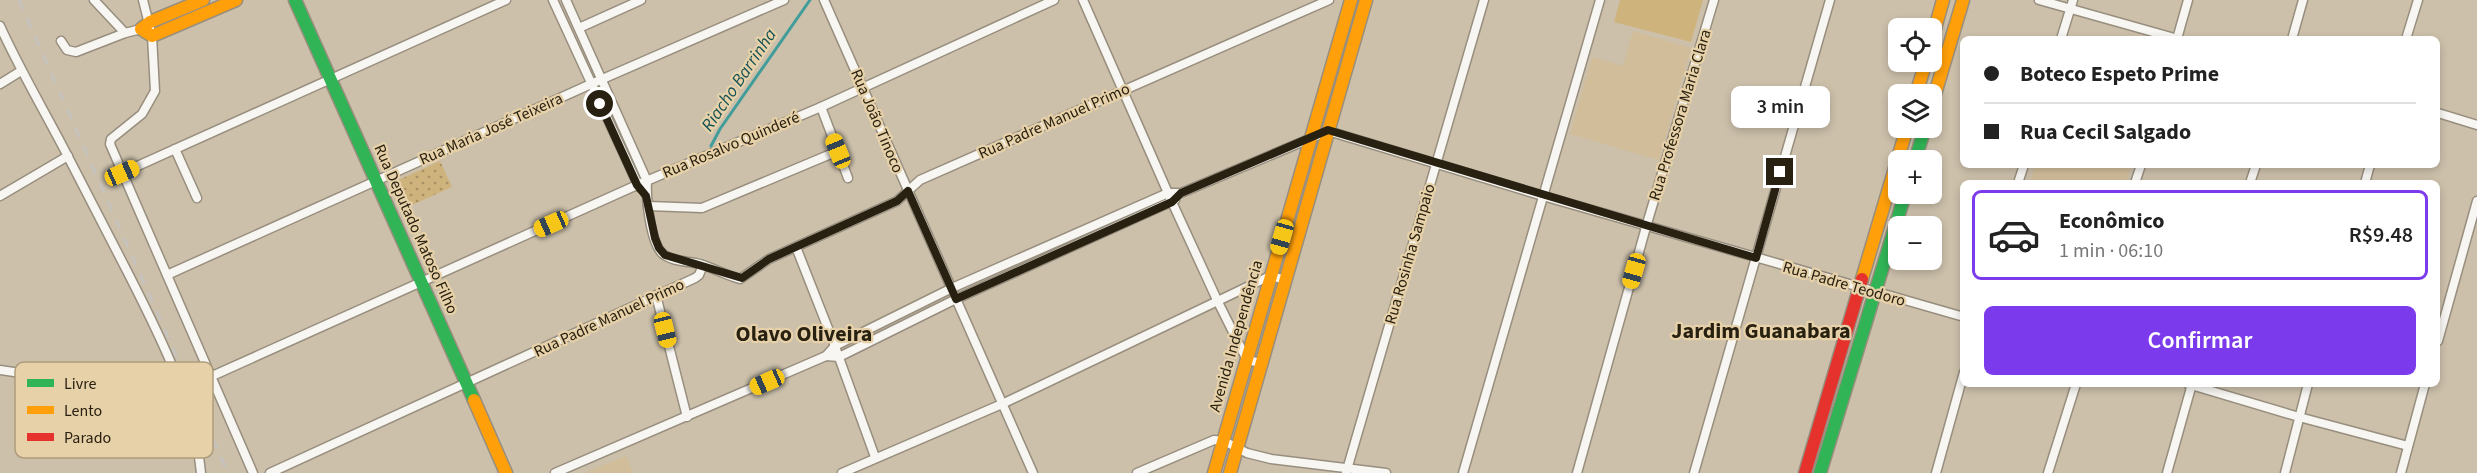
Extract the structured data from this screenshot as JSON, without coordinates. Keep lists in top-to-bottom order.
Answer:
{
  "streets": {
    "street": [
      "Rua Professora Maria Clara",
      "Rua João Tinoco",
      "Rua Padre Manuel Primo",
      "Rua Maria José Teixeira",
      "Rua Rosalvo Quinderé",
      "Rua Deputado Matoso Filho",
      "Rua Rosinha Sampaio",
      "Rua Padre Teodoro",
      "Avenida Independência"
    ]
  },
  "crossings": [
    ["Rua Professora Maria Clara", "Rua Padre Teodoro"],
    ["Rua João Tinoco", "Rua Padre Manuel Primo"],
    ["Rua João Tinoco", "Rua Rosalvo Quinderé"],
    ["Rua Padre Manuel Primo", "Rua Deputado Matoso Filho"],
    ["Rua Maria José Teixeira", "Rua Deputado Matoso Filho"],
    ["Rua Rosalvo Quinderé", "Rua Deputado Matoso Filho"],
    ["Rua Rosinha Sampaio", "Rua Padre Teodoro"],
    ["Rua Padre Teodoro", "Avenida Independência"]
  ],
  "districts": ["Jardim Guanabara", "Olavo Oliveira"],
  "water": ["Riacho Barrinha"],
  "legend": ["Livre", "Lento", "Parado"],
  "page": {
    "map_buttons": ["+", "−"],
    "banner": ["Boteco Espeto Prime", "Rua Cecil Salgado"],
    "bubble": "3 min",
    "list": [
      {
        "name": "Econômico",
        "note": "1 min · 06:10",
        "value": "R$9.48"
      }
    ],
    "buttons": "Confirmar"
  }
}
